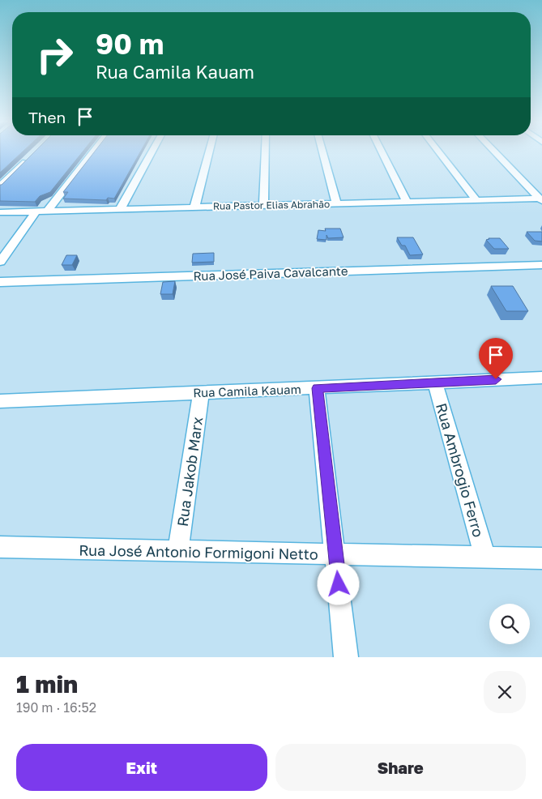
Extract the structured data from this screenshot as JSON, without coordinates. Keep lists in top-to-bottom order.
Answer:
{
  "streets": {
    "street": [
      "Rua Pastor Elias Abrahão",
      "Rua José Paiva Cavalcante",
      "Rua Camila Kauam",
      "Rua Ambrogio Ferro",
      "Rua Jakob Marx",
      "Rua José Antonio Formigoni Netto"
    ]
  },
  "crossings": [
    ["Rua Camila Kauam", "Rua Ambrogio Ferro"],
    ["Rua Camila Kauam", "Rua Jakob Marx"],
    ["Rua Ambrogio Ferro", "Rua José Antonio Formigoni Netto"],
    ["Rua Jakob Marx", "Rua José Antonio Formigoni Netto"]
  ],
  "page": {
    "turn": ["90 m", "Rua Camila Kauam"],
    "then": "Then",
    "heading": ["1 min", "190 m · 16:52"],
    "buttons": ["Exit", "Share"]
  }
}
